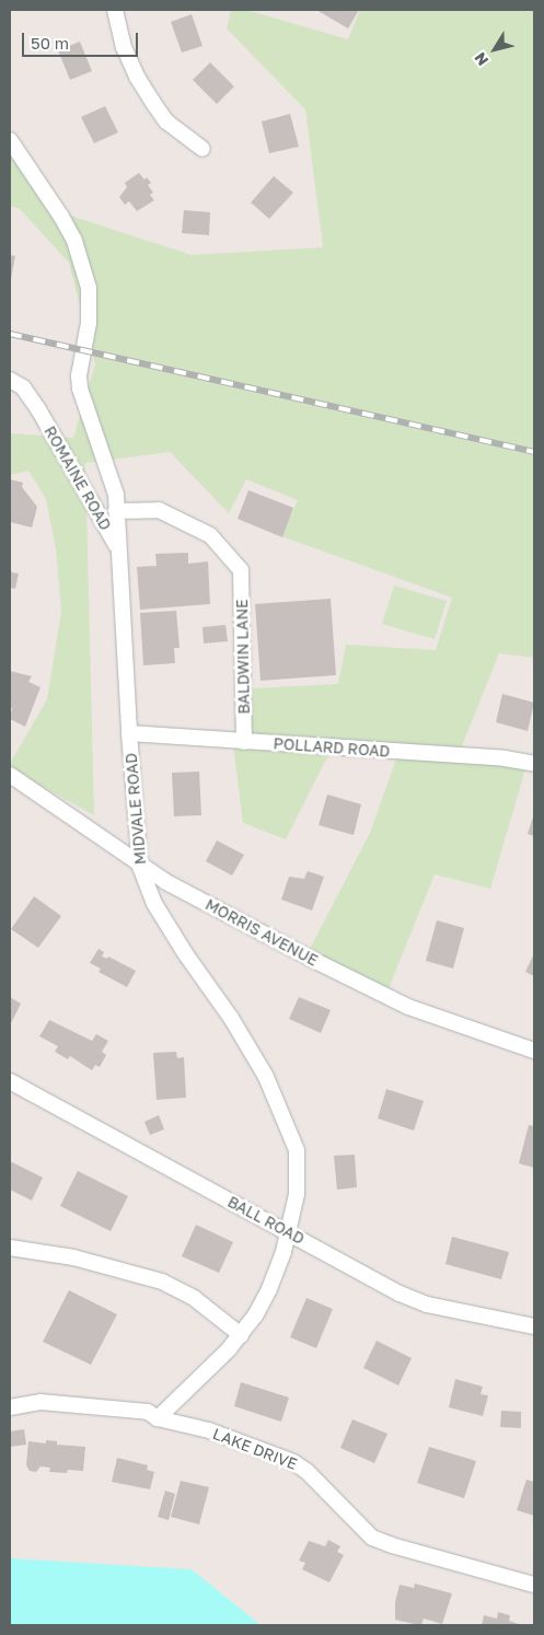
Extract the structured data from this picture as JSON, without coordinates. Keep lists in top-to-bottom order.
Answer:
{
  "streets": {
    "street": [
      "ROMAINE ROAD",
      "BALDWIN LANE",
      "POLLARD ROAD",
      "MIDVALE ROAD",
      "MORRIS AVENUE",
      "BALL ROAD",
      "LAKE DRIVE"
    ]
  },
  "crossings": [
    ["ROMAINE ROAD", "BALDWIN LANE"],
    ["ROMAINE ROAD", "MIDVALE ROAD"],
    ["BALDWIN LANE", "POLLARD ROAD"],
    ["POLLARD ROAD", "MIDVALE ROAD"],
    ["MIDVALE ROAD", "MORRIS AVENUE"],
    ["MIDVALE ROAD", "BALL ROAD"],
    ["MIDVALE ROAD", "LAKE DRIVE"]
  ],
  "scale_bar": "50 m",
  "north": "bottom left"
}
